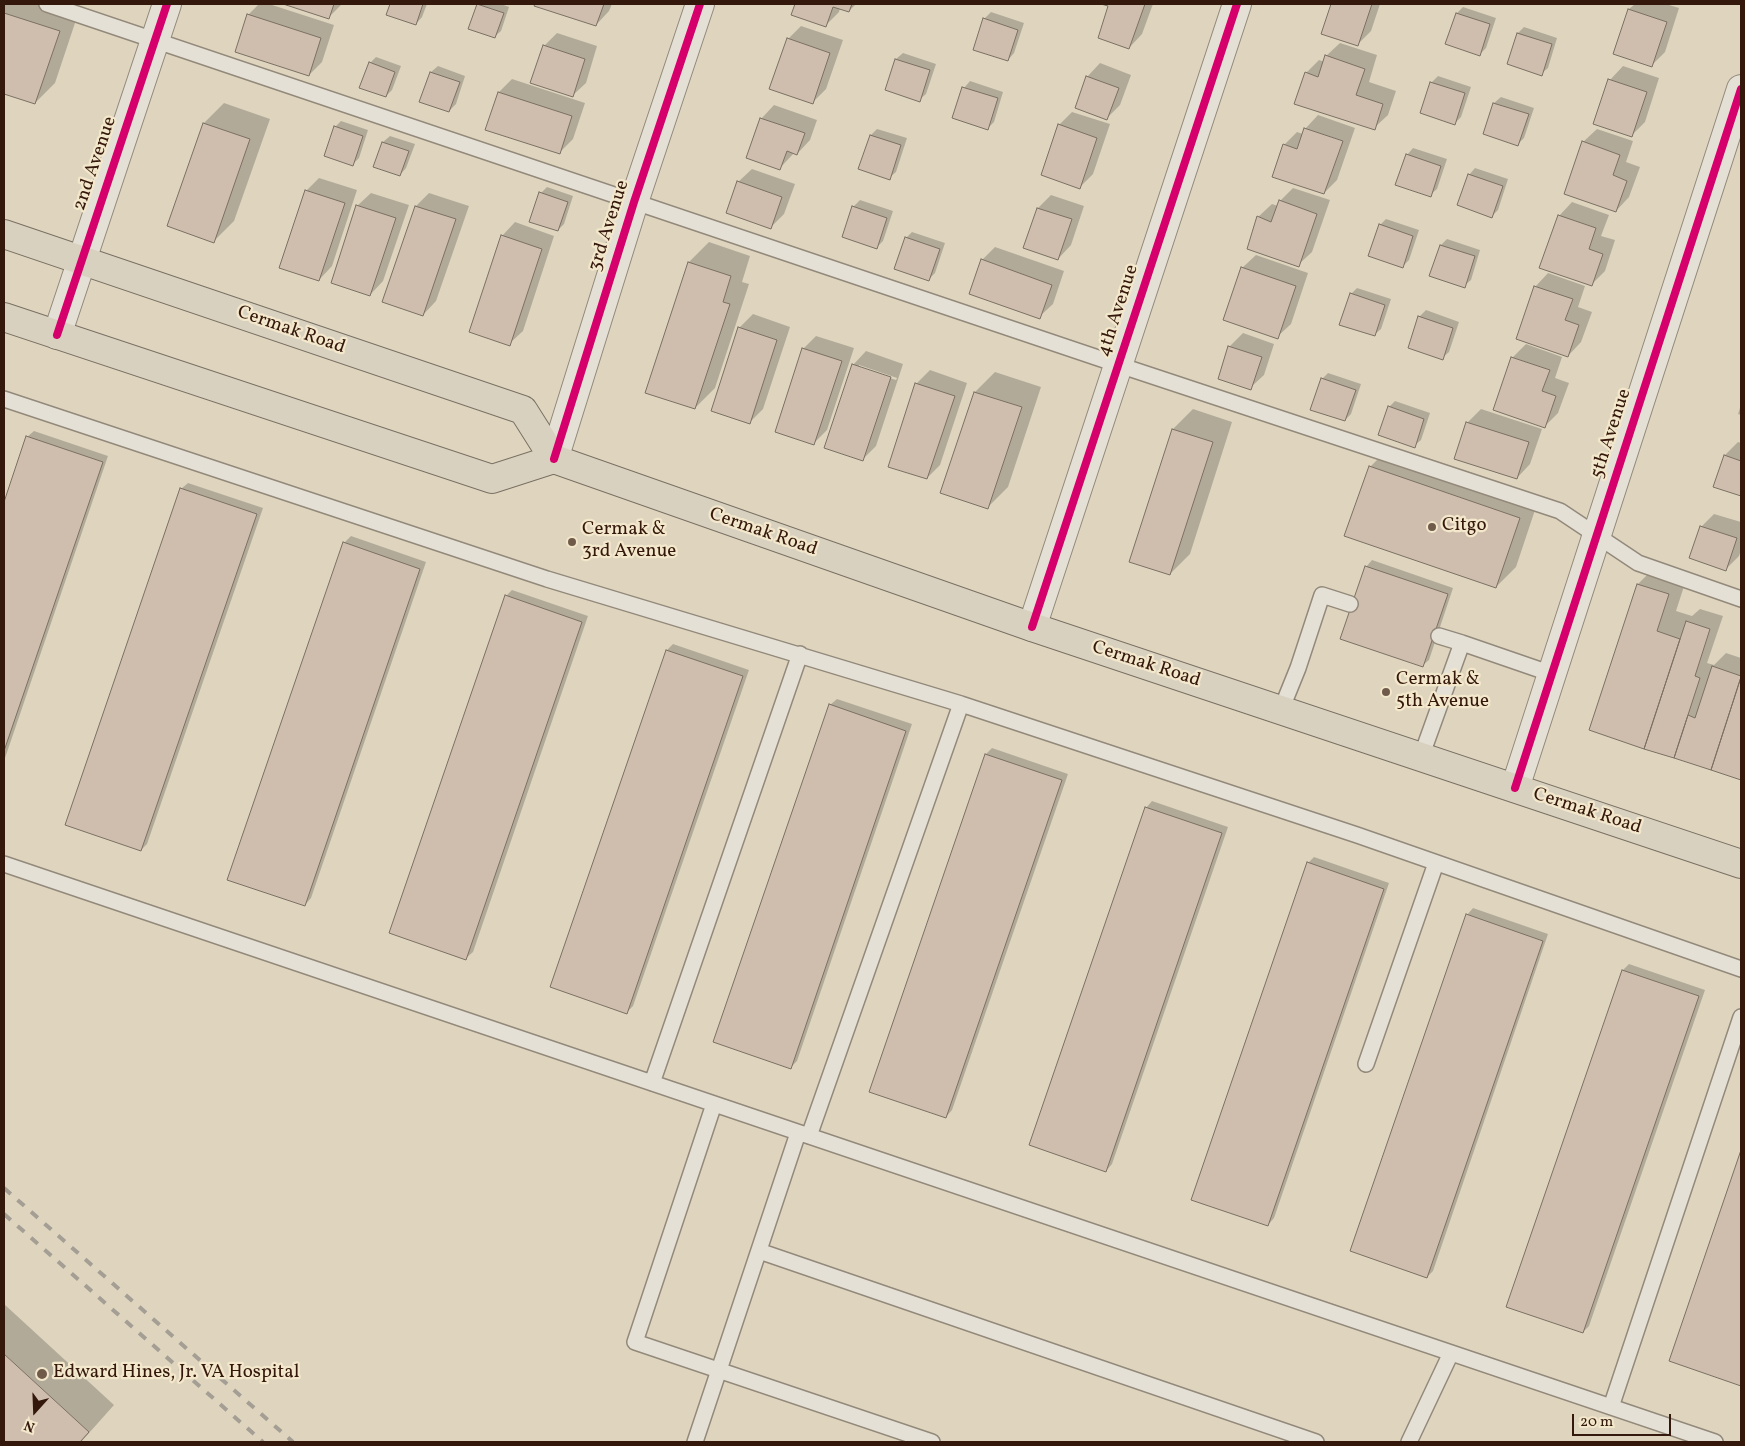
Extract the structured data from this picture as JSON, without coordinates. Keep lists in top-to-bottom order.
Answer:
{
  "streets": {
    "main road": ["Cermak Road"],
    "street": [
      "2nd Avenue",
      "3rd Avenue",
      "4th Avenue",
      "5th Avenue"
    ]
  },
  "crossings": [
    ["2nd Avenue", "Cermak Road"],
    ["3rd Avenue", "Cermak Road"],
    ["4th Avenue", "Cermak Road"],
    ["Cermak Road", "5th Avenue"]
  ],
  "places": [
    "Citgo",
    "Cermak & 3rd Avenue",
    "Cermak & 5th Avenue",
    "Edward Hines, Jr. VA Hospital"
  ],
  "scale_bar": "20 m",
  "north": "bottom"
}
